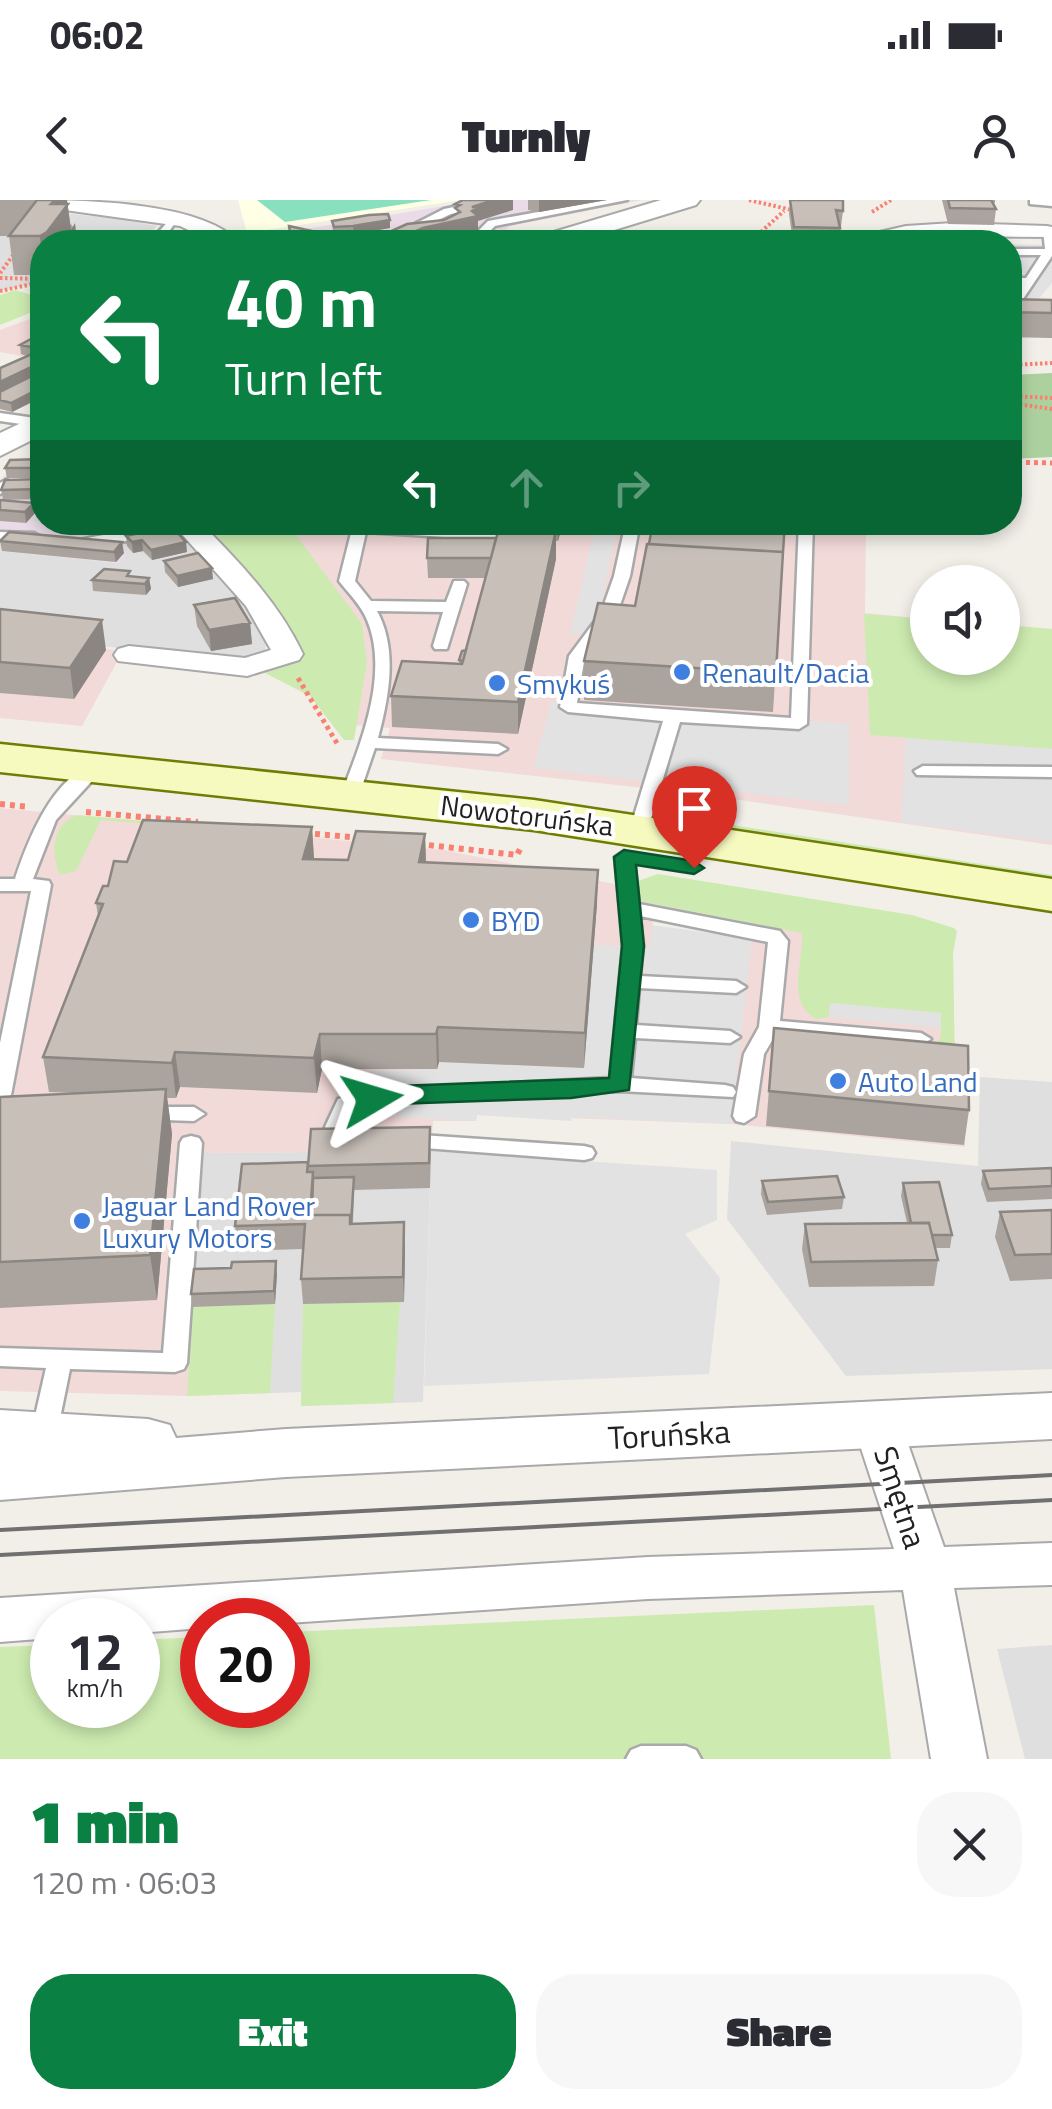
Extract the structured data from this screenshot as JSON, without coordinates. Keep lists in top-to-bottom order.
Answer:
{
  "streets": {
    "main road": ["Nowotoruńska"],
    "street": ["Toruńska", "Smętna"]
  },
  "crossings": [
    ["Toruńska", "Smętna"]
  ],
  "places": [
    "Renault/Dacia",
    "Smykuś",
    "BYD",
    "Auto Land",
    "Jaguar Land Rover Luxury Motors"
  ],
  "page": {
    "status": "06:02",
    "header": "Turnly",
    "turn": ["40 m", "Turn left"],
    "speed": "12 km/h",
    "limit": "20",
    "heading": ["1 min", "120 m · 06:03"],
    "buttons": ["Exit", "Share"]
  }
}
